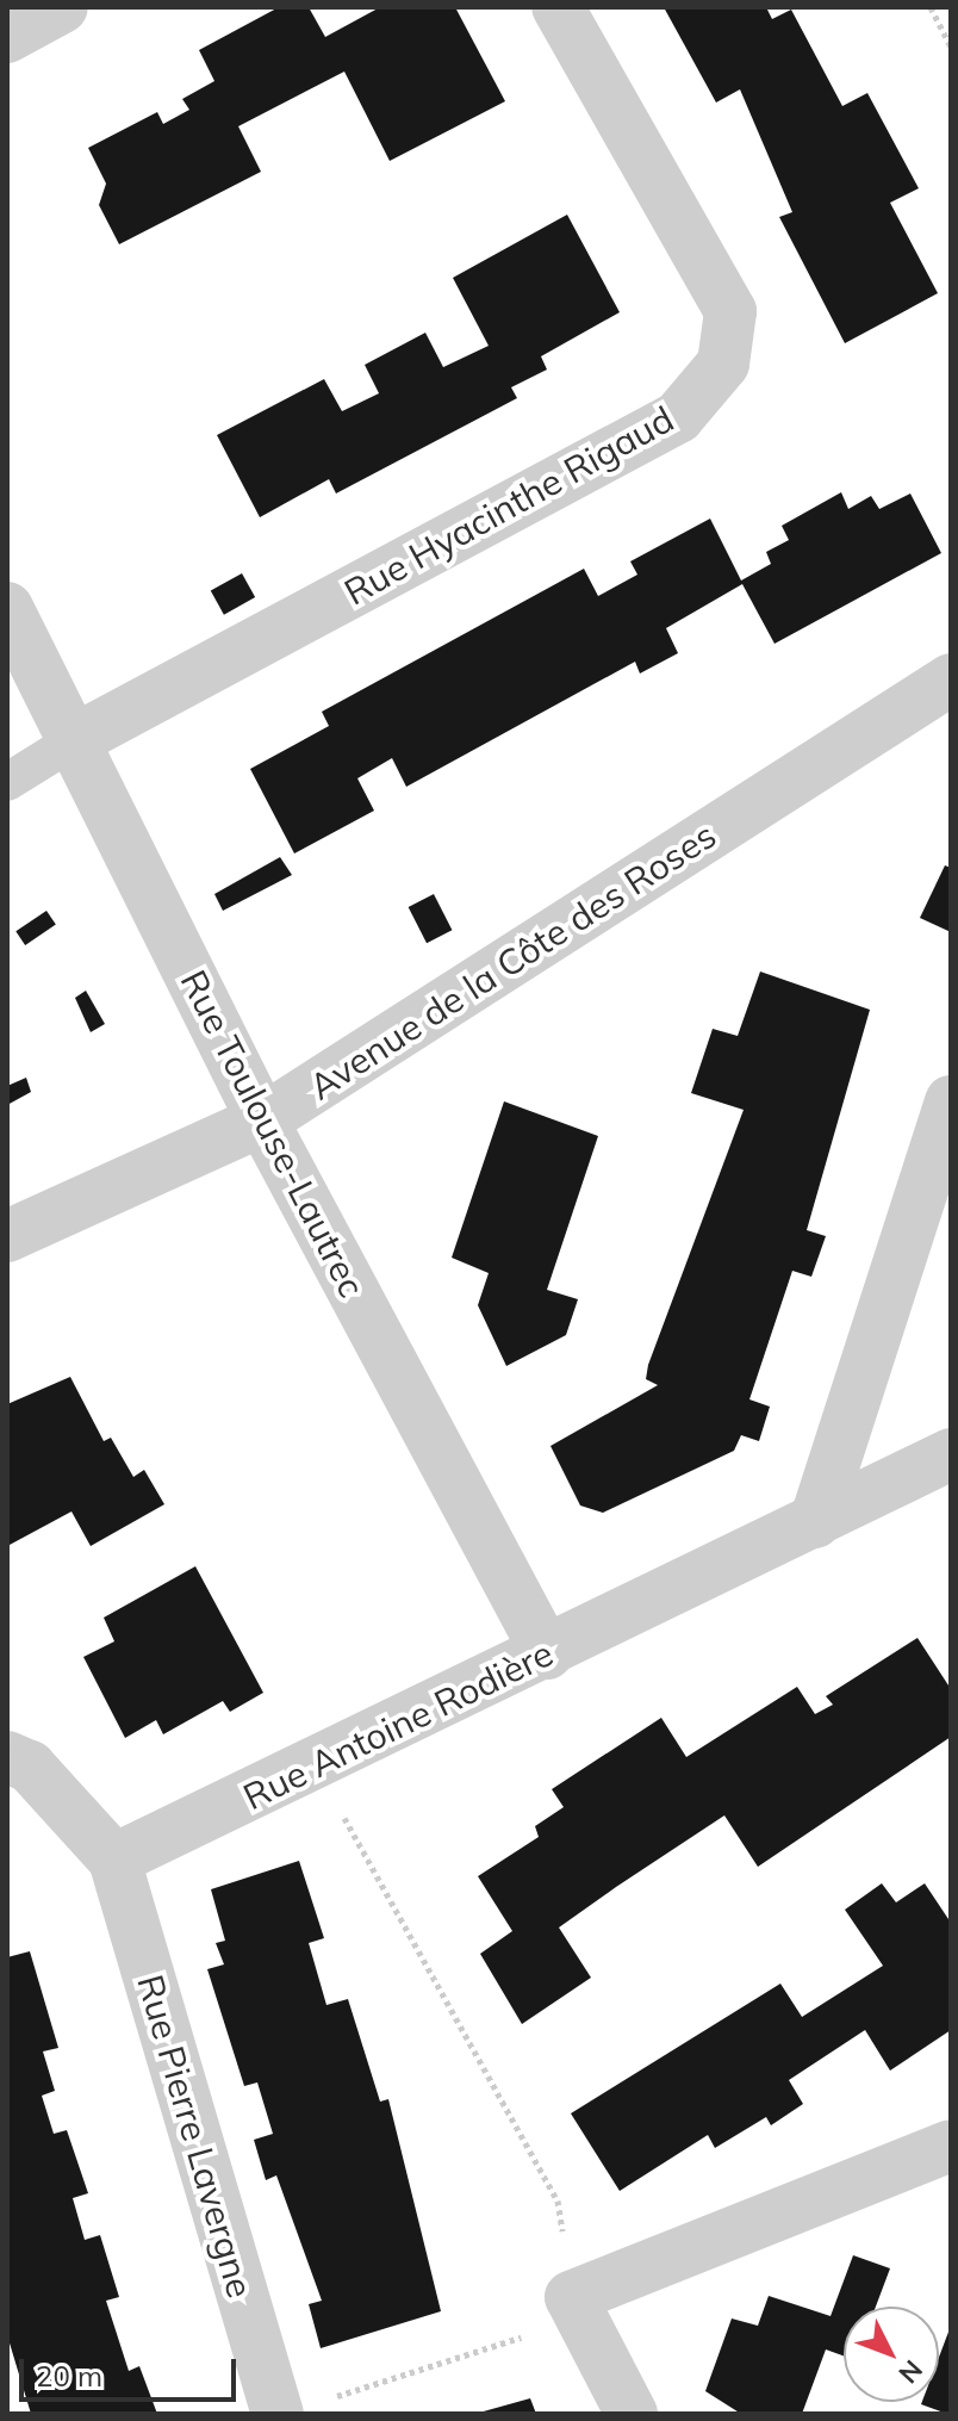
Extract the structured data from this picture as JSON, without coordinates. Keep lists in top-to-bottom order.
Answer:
{
  "streets": {
    "street": [
      "Rue Hyacinthe Rigaud",
      "Avenue de la Côte des Roses",
      "Rue Toulouse-Lautrec",
      "Rue Antoine Rodière",
      "Rue Pierre Lavergne"
    ]
  },
  "crossings": [
    ["Rue Hyacinthe Rigaud", "Rue Toulouse-Lautrec"],
    ["Avenue de la Côte des Roses", "Rue Toulouse-Lautrec"],
    ["Rue Toulouse-Lautrec", "Rue Antoine Rodière"],
    ["Rue Antoine Rodière", "Rue Pierre Lavergne"]
  ],
  "scale_bar": "20 m",
  "north": "bottom right"
}
